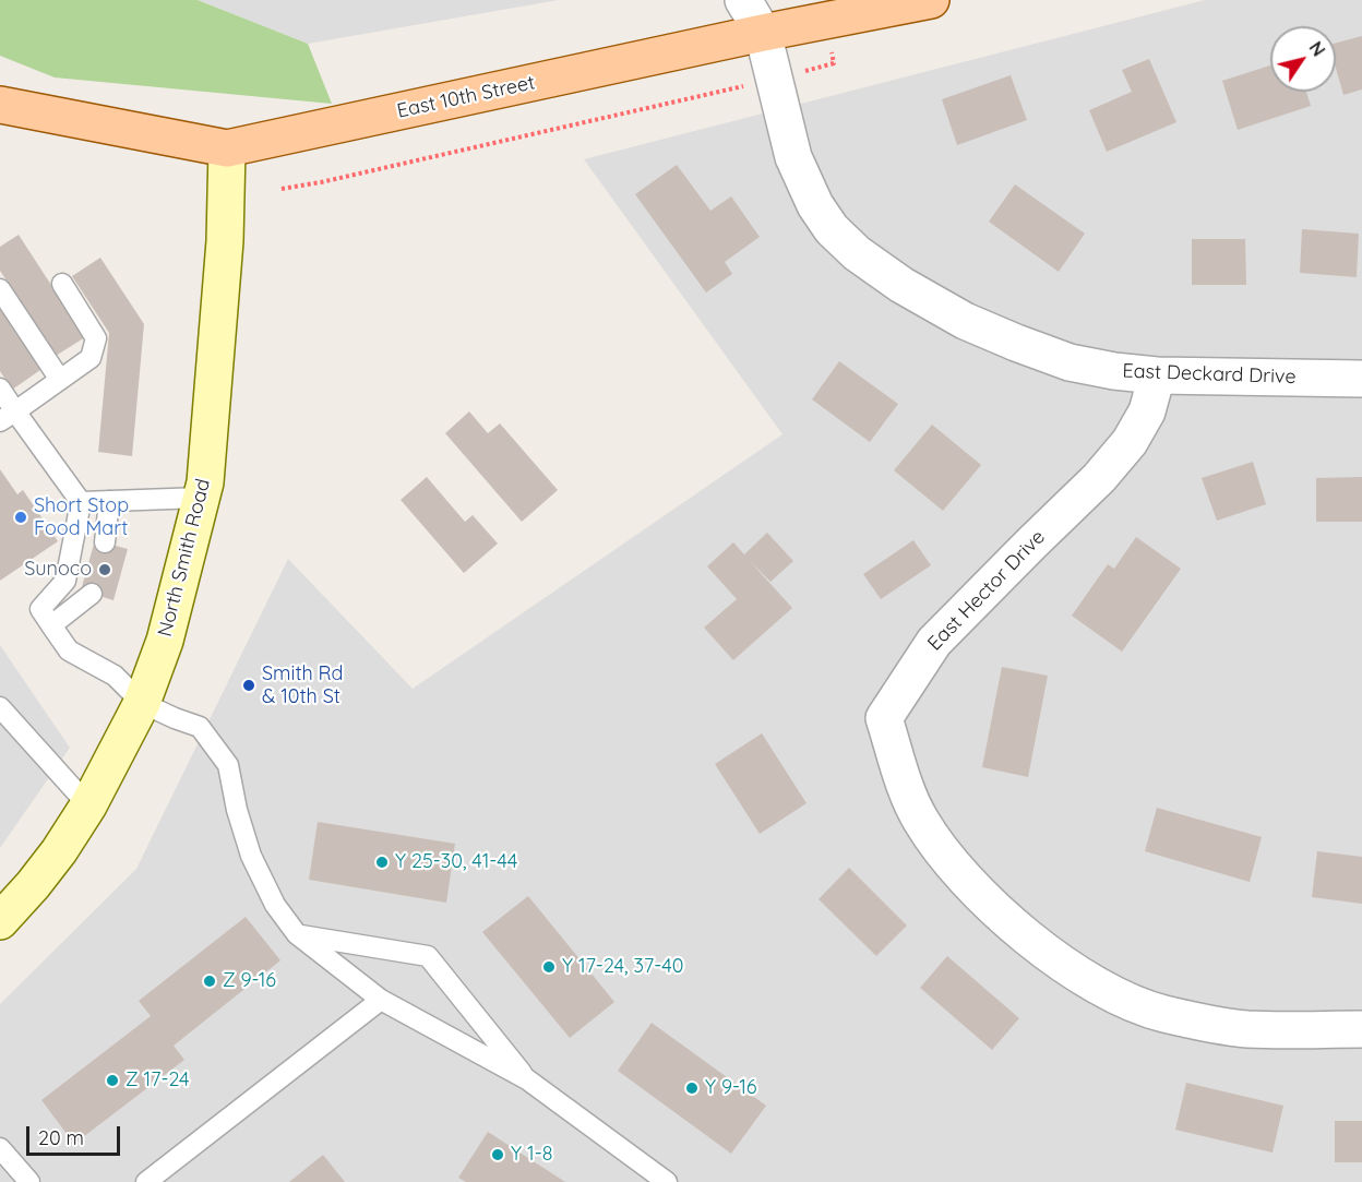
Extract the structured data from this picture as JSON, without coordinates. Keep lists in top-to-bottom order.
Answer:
{
  "streets": {
    "main road": ["East 10th Street", "North Smith Road"],
    "street": ["East Deckard Drive", "East Hector Drive"]
  },
  "crossings": [
    ["East 10th Street", "East Deckard Drive"],
    ["East 10th Street", "North Smith Road"],
    ["East Deckard Drive", "East Hector Drive"]
  ],
  "places": [
    "Short Stop Food Mart",
    "Sunoco",
    "Smith Rd & 10th St",
    "Y 25-30, 41-44",
    "Y 17-24, 37-40",
    "Z 9-16",
    "Z 17-24",
    "Y 9-16",
    "Y 1-8"
  ],
  "scale_bar": "20 m",
  "north": "top right"
}
